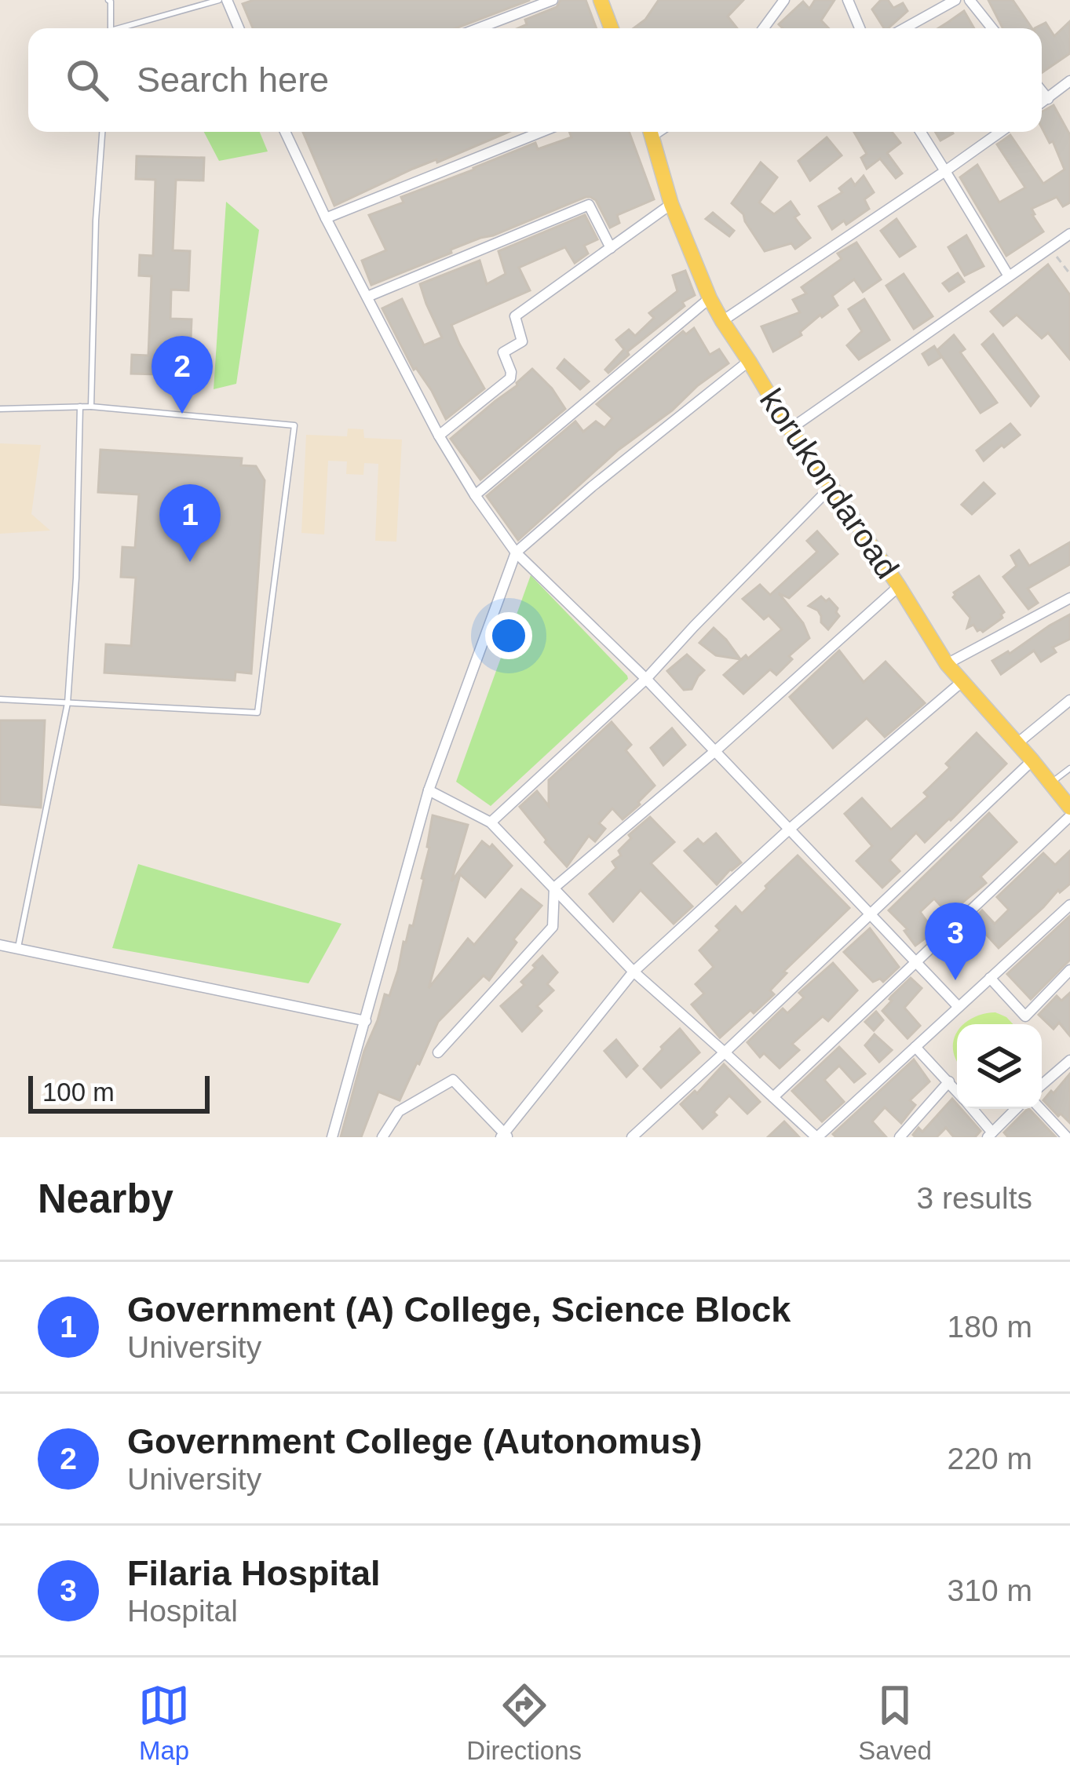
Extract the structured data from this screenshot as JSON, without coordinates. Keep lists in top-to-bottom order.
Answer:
{
  "streets": {
    "main road": ["korukondaroad"]
  },
  "scale_bar": "100 m",
  "page": {
    "search": "Search here",
    "pins": ["2", "1", "3"],
    "scale": "100 m",
    "heading": ["Nearby", "3 results"],
    "list": [
      {
        "mark": "1",
        "name": "Government (A) College, Science Block",
        "note": "University",
        "value": "180 m"
      },
      {
        "mark": "2",
        "name": "Government College (Autonomus)",
        "note": "University",
        "value": "220 m"
      },
      {
        "mark": "3",
        "name": "Filaria Hospital",
        "note": "Hospital",
        "value": "310 m"
      }
    ],
    "nav": ["Map", "Directions", "Saved"]
  }
}
